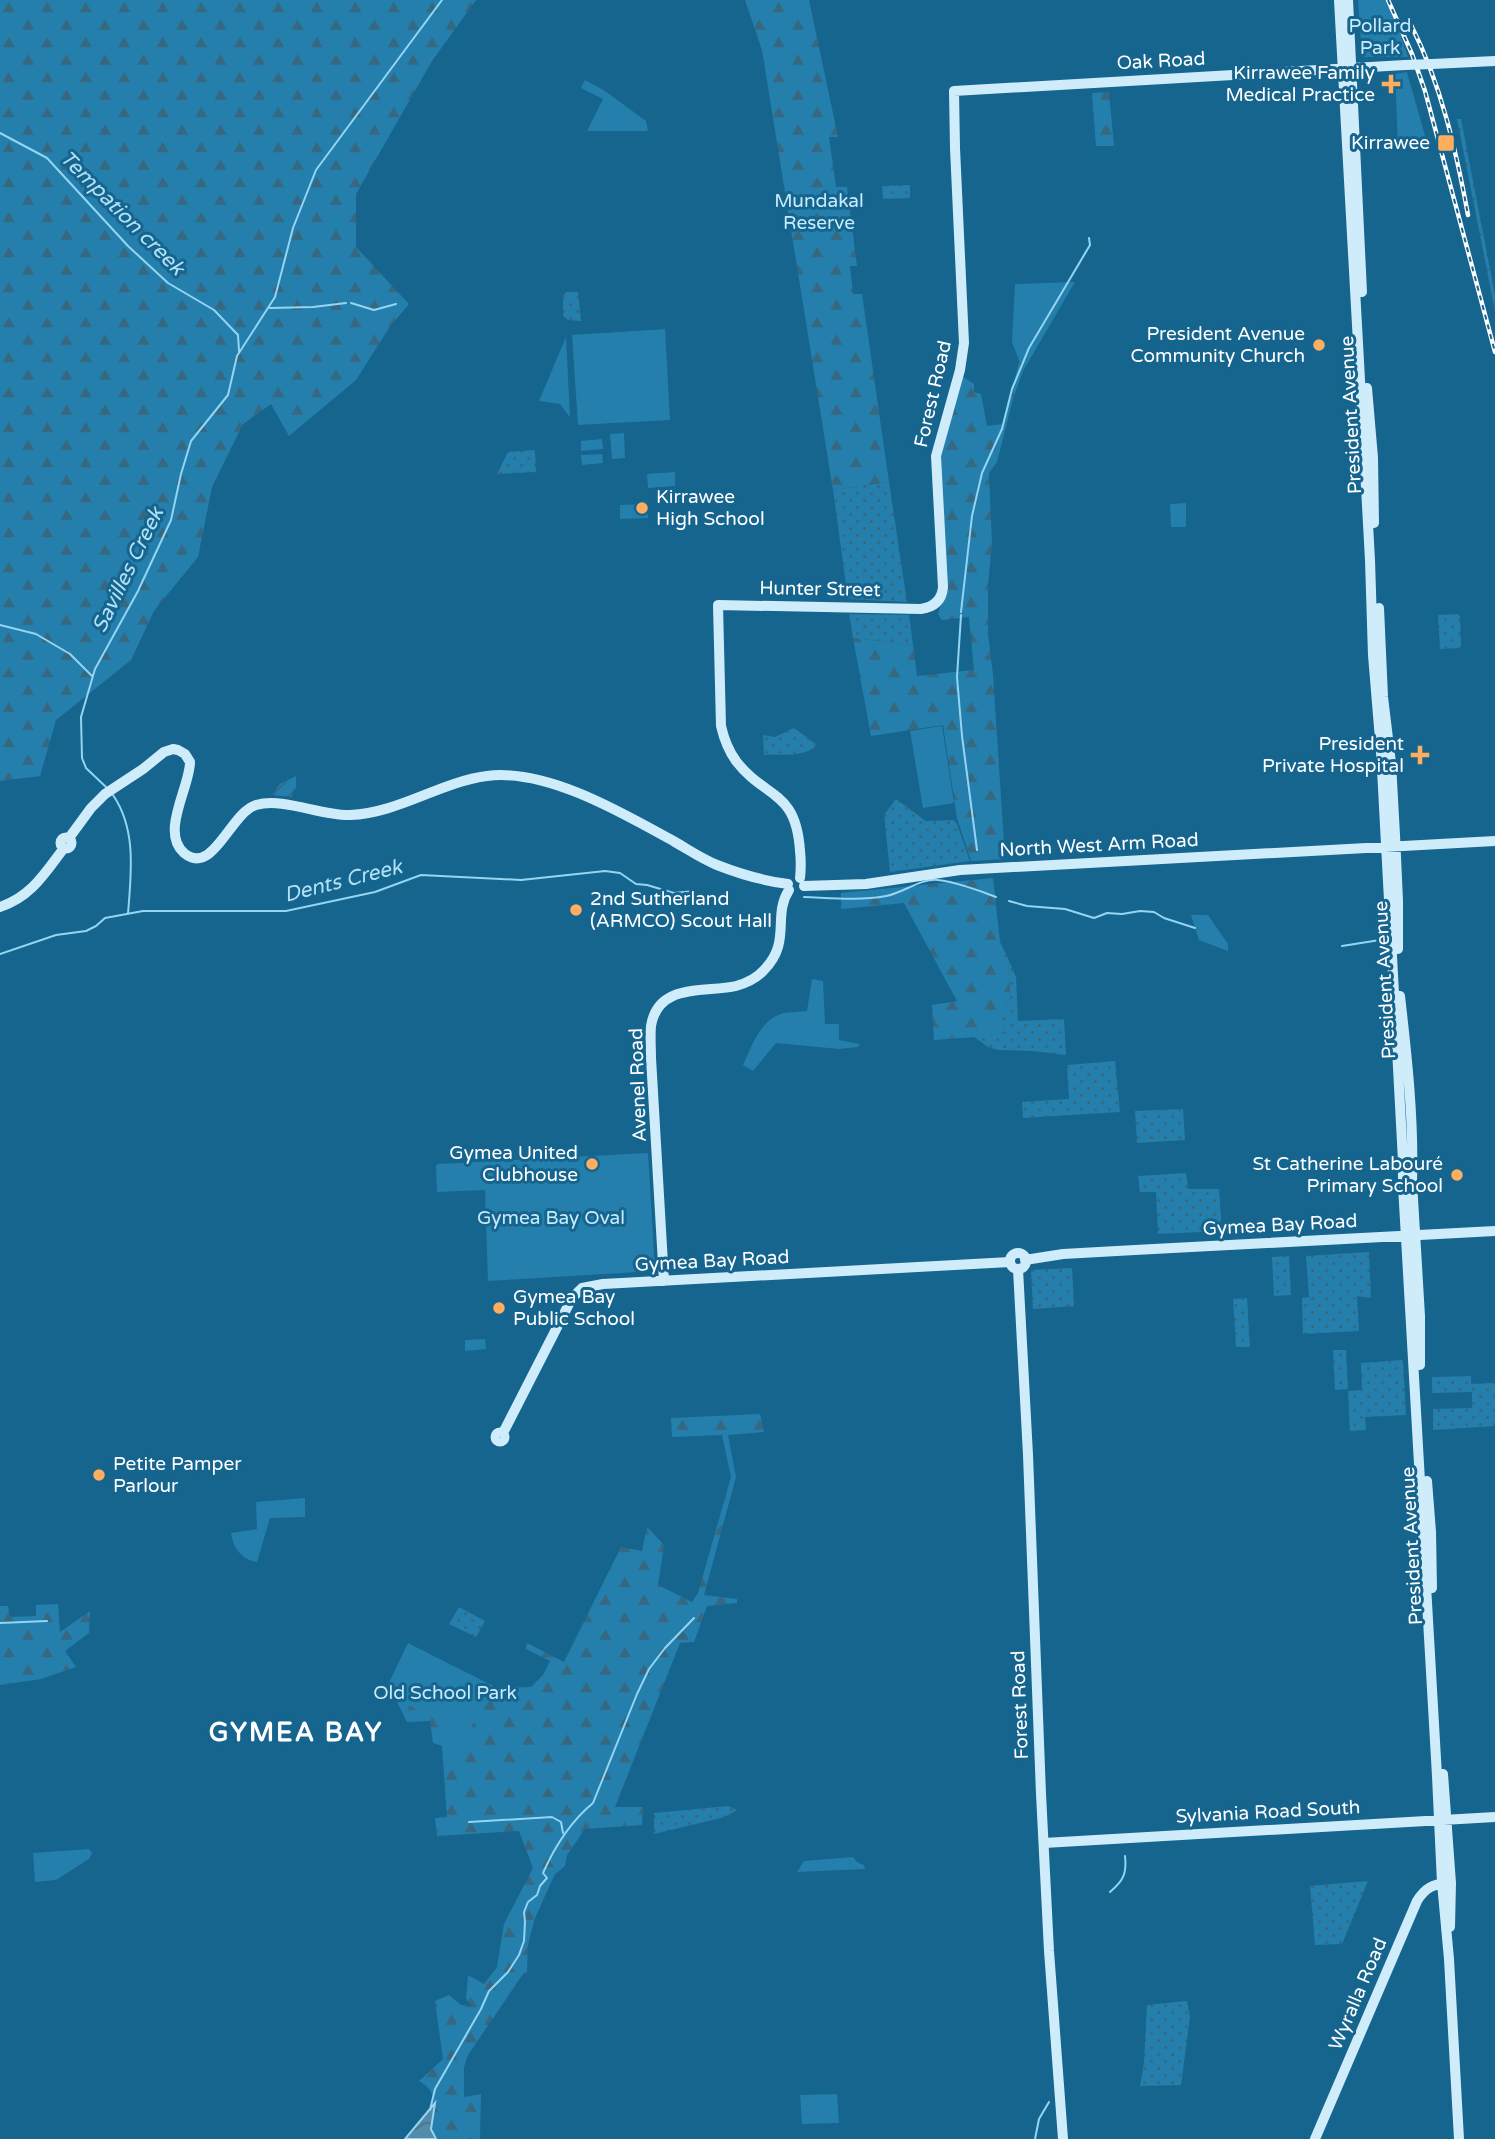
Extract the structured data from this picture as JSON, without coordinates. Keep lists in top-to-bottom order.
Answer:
{
  "streets": {
    "street": [
      "Oak Road",
      "Forest Road",
      "President Avenue",
      "Hunter Street",
      "North West Arm Road",
      "Avenel Road",
      "Gymea Bay Road",
      "Sylvania Road South",
      "Wyralla Road"
    ]
  },
  "crossings": [
    ["Oak Road", "Forest Road"],
    ["Oak Road", "President Avenue"],
    ["Forest Road", "Hunter Street"],
    ["Forest Road", "Gymea Bay Road"],
    ["Forest Road", "Sylvania Road South"],
    ["President Avenue", "North West Arm Road"],
    ["President Avenue", "Gymea Bay Road"],
    ["President Avenue", "Sylvania Road South"],
    ["President Avenue", "Wyralla Road"],
    ["Hunter Street", "North West Arm Road"],
    ["Avenel Road", "Gymea Bay Road"]
  ],
  "districts": ["GYMEA BAY"],
  "water": ["Tempation creek", "Savilles Creek", "Dents Creek"],
  "parks": [
    "Pollard Park",
    "Mundakal Reserve",
    "Gymea Bay Oval",
    "Old School Park"
  ],
  "places": {
    "health": ["Kirrawee Family Medical Practice", "President Private Hospital"],
    "transit": ["Kirrawee"],
    "other": [
      "President Avenue Community Church",
      "Kirrawee High School",
      "2nd Sutherland (ARMCO) Scout Hall",
      "Gymea United Clubhouse",
      "St Catherine Labouré Primary School",
      "Gymea Bay Public School",
      "Petite Pamper Parlour"
    ]
  }
}
